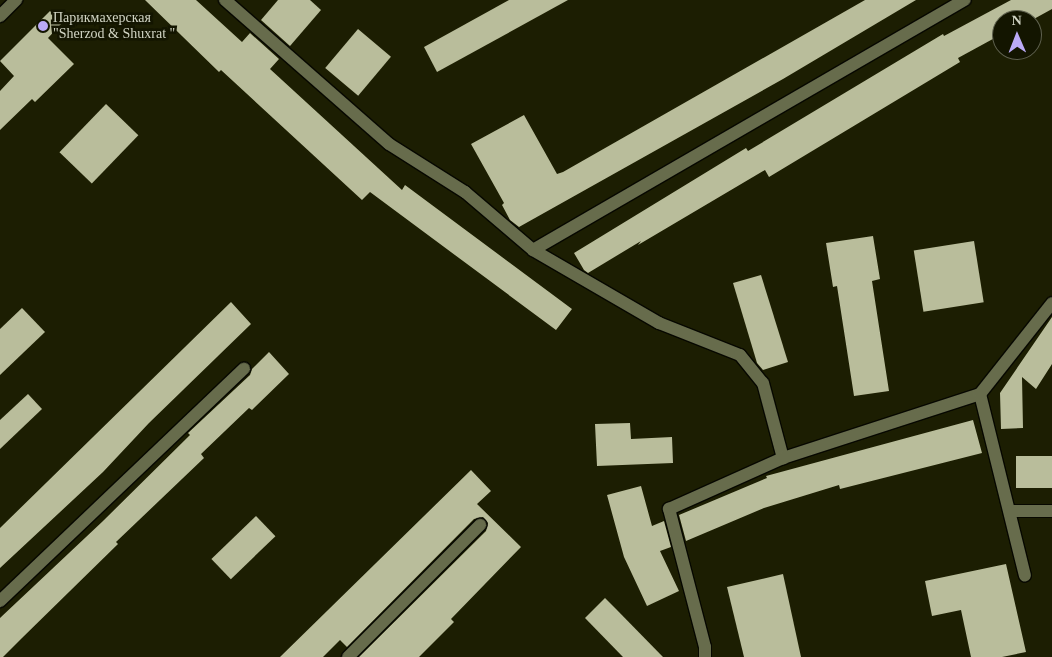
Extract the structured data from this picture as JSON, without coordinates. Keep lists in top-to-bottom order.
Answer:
{
  "places": ["Парикмахерская \"Sherzod & Shuxrat \""],
  "north": "top"
}
